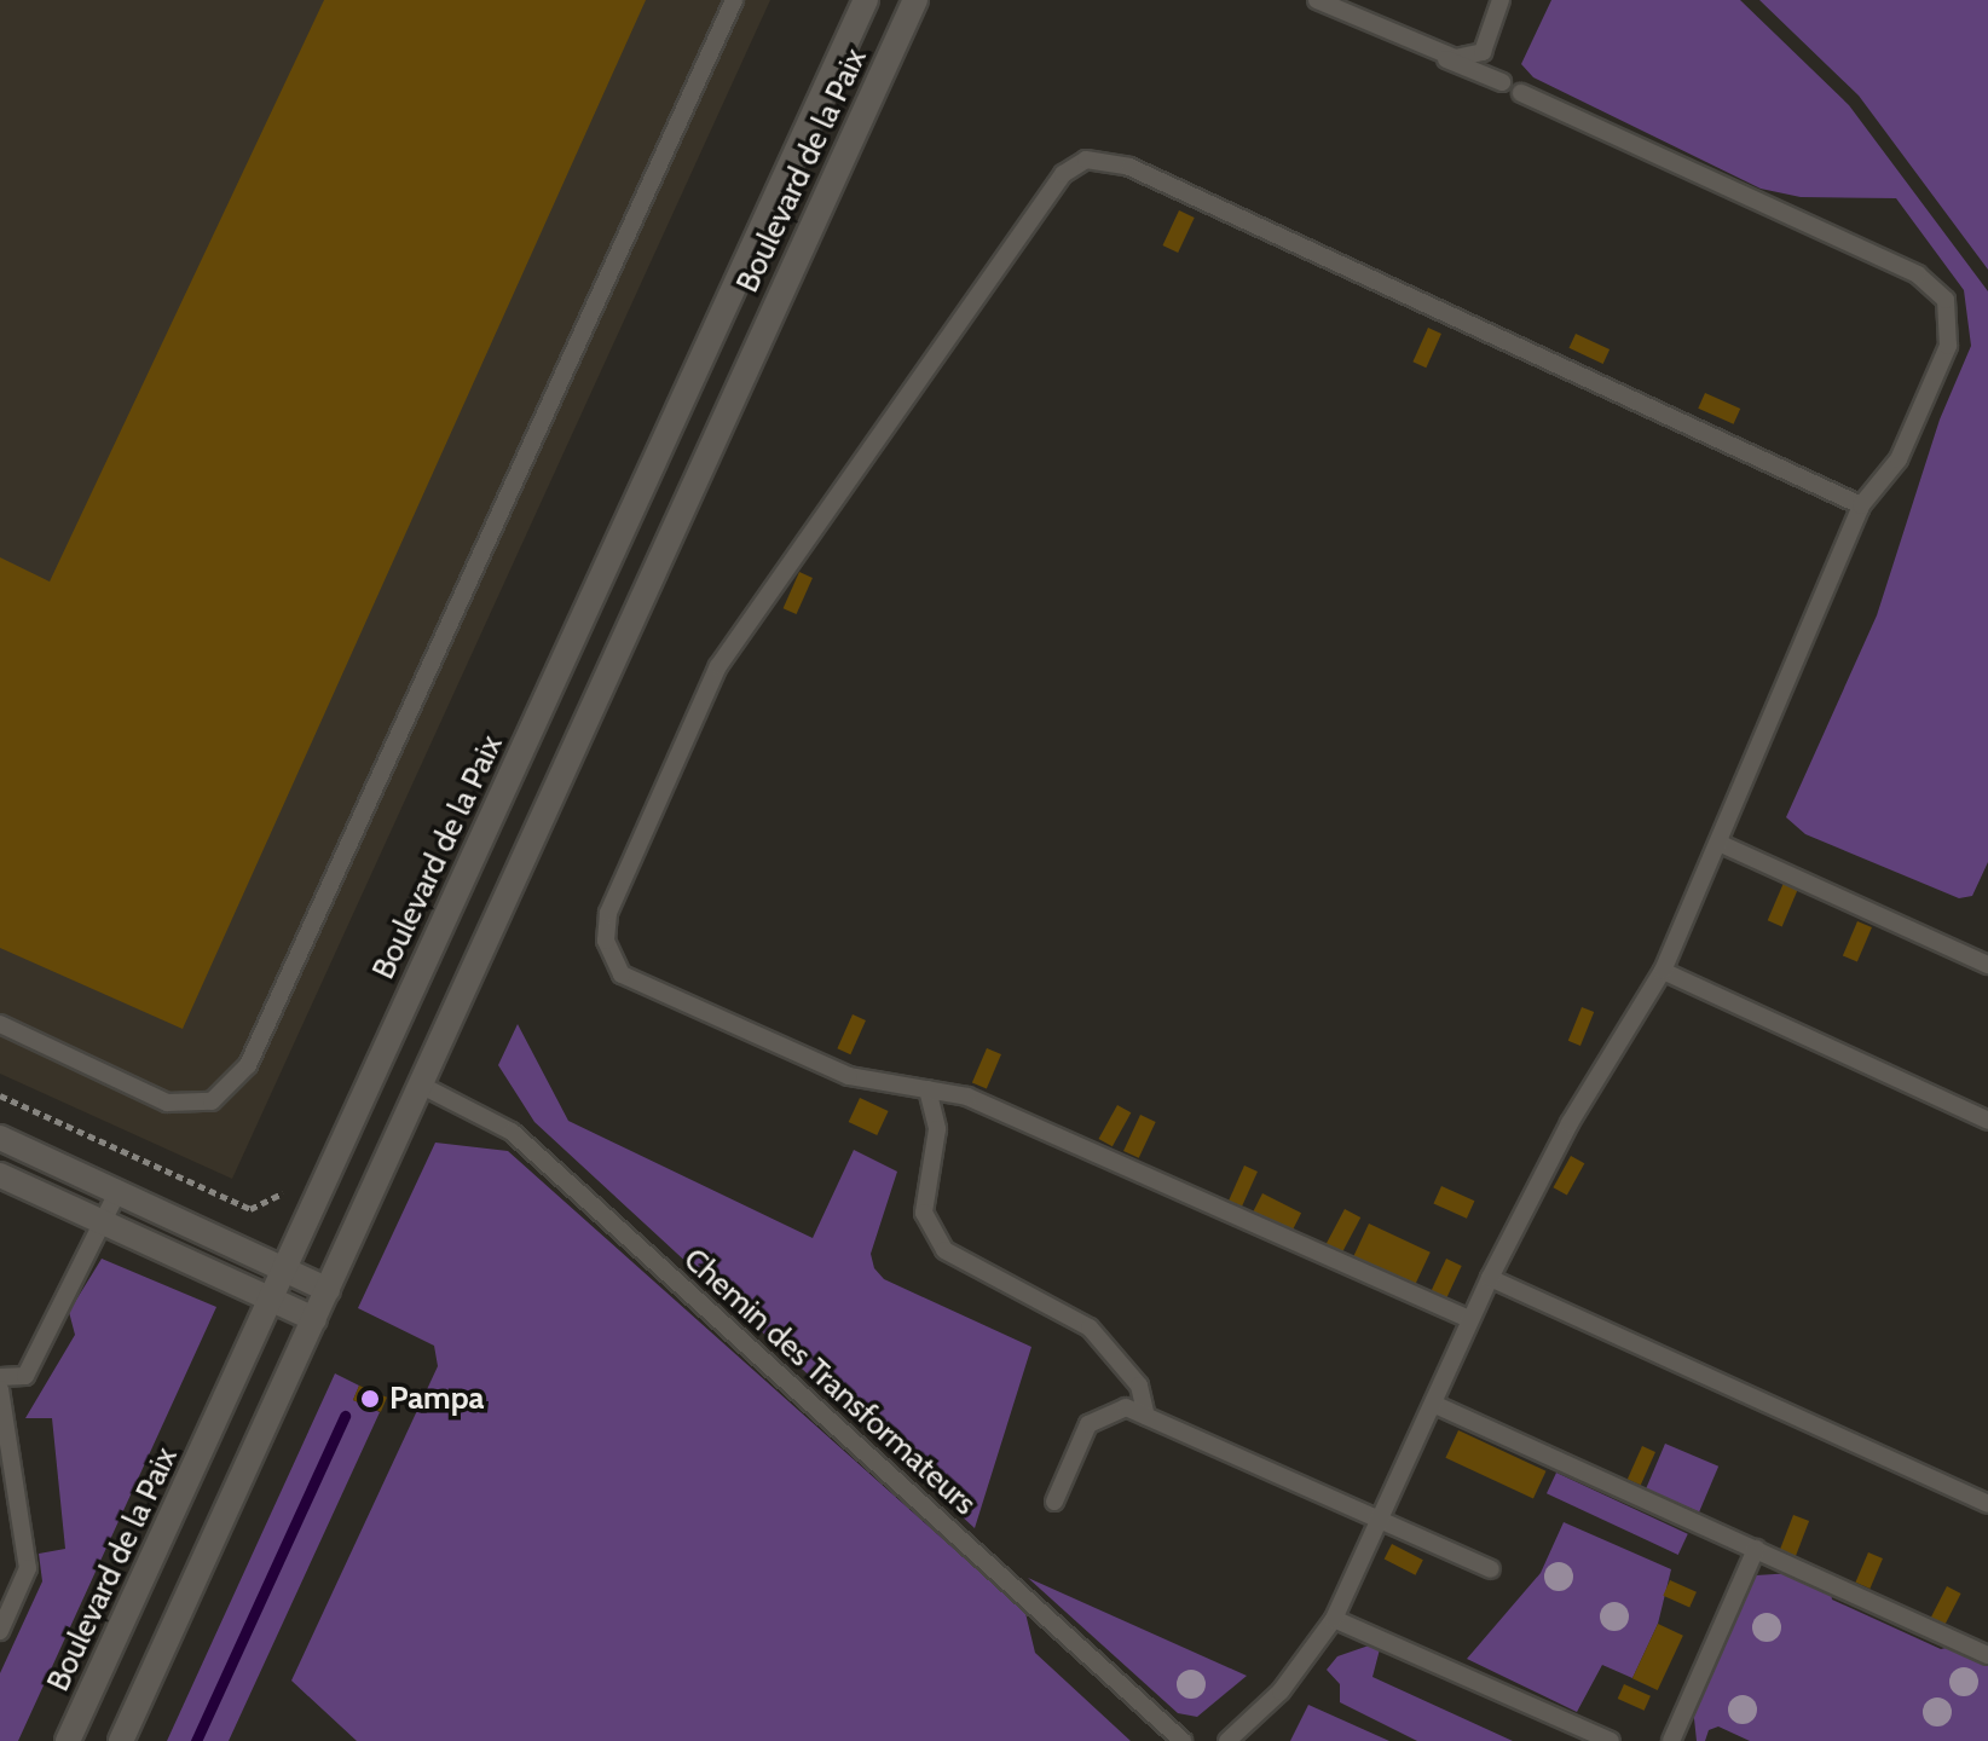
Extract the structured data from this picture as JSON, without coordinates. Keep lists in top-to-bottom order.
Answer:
{
  "streets": {
    "main road": ["Boulevard de la Paix"],
    "lane": ["Chemin des Transformateurs"]
  },
  "crossings": [
    ["Boulevard de la Paix", "Chemin des Transformateurs"]
  ],
  "places": ["Pampa"]
}
